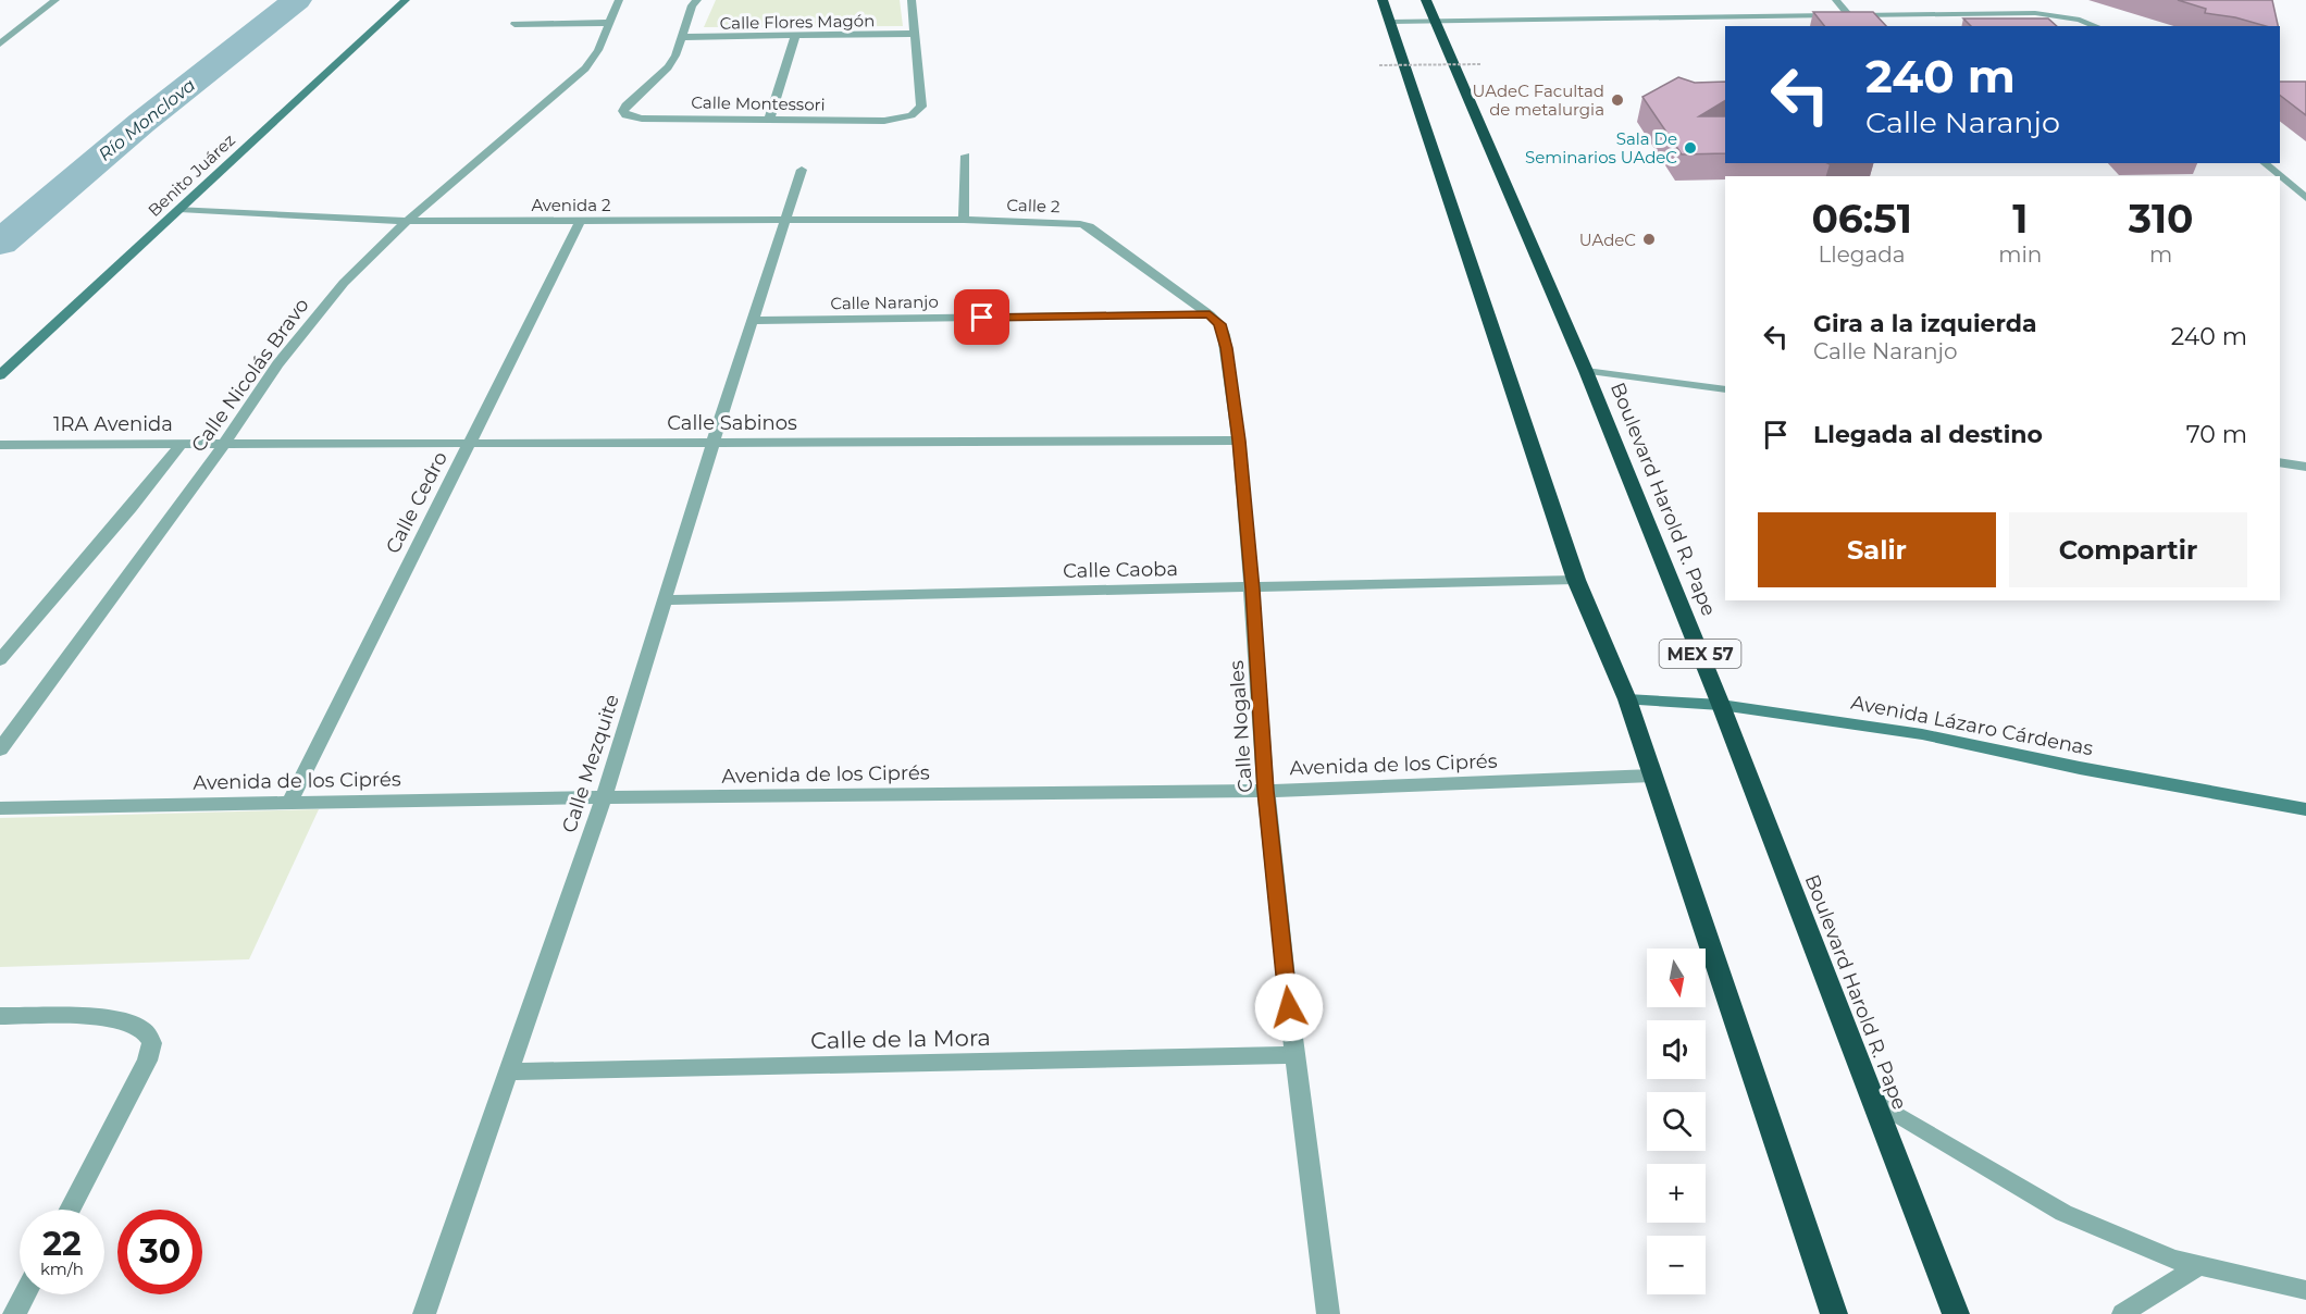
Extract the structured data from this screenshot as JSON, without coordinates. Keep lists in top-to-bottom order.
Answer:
{
  "streets": {
    "highway": ["Boulevard Harold R. Pape", "MEX 57"],
    "main road": ["Benito Juárez", "Avenida Lázaro Cárdenas"],
    "street": [
      "Calle Flores Magón",
      "Calle Montessori",
      "Avenida 2",
      "Calle 2",
      "Calle Naranjo",
      "Calle Nicolás Bravo",
      "Calle Sabinos",
      "1RA Avenida",
      "Calle Cedro",
      "Calle Caoba",
      "Calle Nogales",
      "Calle Mezquite",
      "Avenida de los Ciprés",
      "Calle de la Mora"
    ]
  },
  "crossings": [
    ["Calle Flores Magón", "Calle Montessori"],
    ["Benito Juárez", "Avenida 2"],
    ["Avenida 2", "Calle 2"],
    ["Avenida 2", "Calle Nicolás Bravo"],
    ["Avenida 2", "Calle Cedro"],
    ["Avenida 2", "Calle Mezquite"],
    ["Calle 2", "Calle Nogales"],
    ["Calle Naranjo", "Calle Nogales"],
    ["Calle Naranjo", "Calle Mezquite"],
    ["Calle Nicolás Bravo", "Calle Sabinos"],
    ["Calle Nicolás Bravo", "1RA Avenida"],
    ["Calle Sabinos", "1RA Avenida"],
    ["Calle Sabinos", "Calle Cedro"],
    ["Calle Sabinos", "Calle Nogales"],
    ["Calle Sabinos", "Calle Mezquite"],
    ["Boulevard Harold R. Pape", "Avenida Lázaro Cárdenas"],
    ["Calle Cedro", "Avenida de los Ciprés"],
    ["Calle Caoba", "Calle Nogales"],
    ["Calle Caoba", "Calle Mezquite"],
    ["Calle Nogales", "Avenida de los Ciprés"],
    ["Calle Nogales", "Calle de la Mora"],
    ["Calle Mezquite", "Avenida de los Ciprés"],
    ["Calle Mezquite", "Calle de la Mora"]
  ],
  "water": ["Río Monclova"],
  "places": ["UAdeC Facultad de metalurgia", "Sala De Seminarios UAdeC", "UAdeC"],
  "north": "bottom",
  "page": {
    "turn": ["240 m", "Calle Naranjo"],
    "eta": [
      "06:51",
      "Llegada",
      "1",
      "min",
      "310",
      "m"
    ],
    "list": [
      {
        "name": "Gira a la izquierda",
        "note": "Calle Naranjo",
        "value": "240 m"
      },
      {
        "name": "Llegada al destino",
        "value": "70 m"
      }
    ],
    "buttons": ["Salir", "Compartir"],
    "map_buttons": ["+", "−"],
    "speed": "22 km/h",
    "limit": "30"
  }
}
